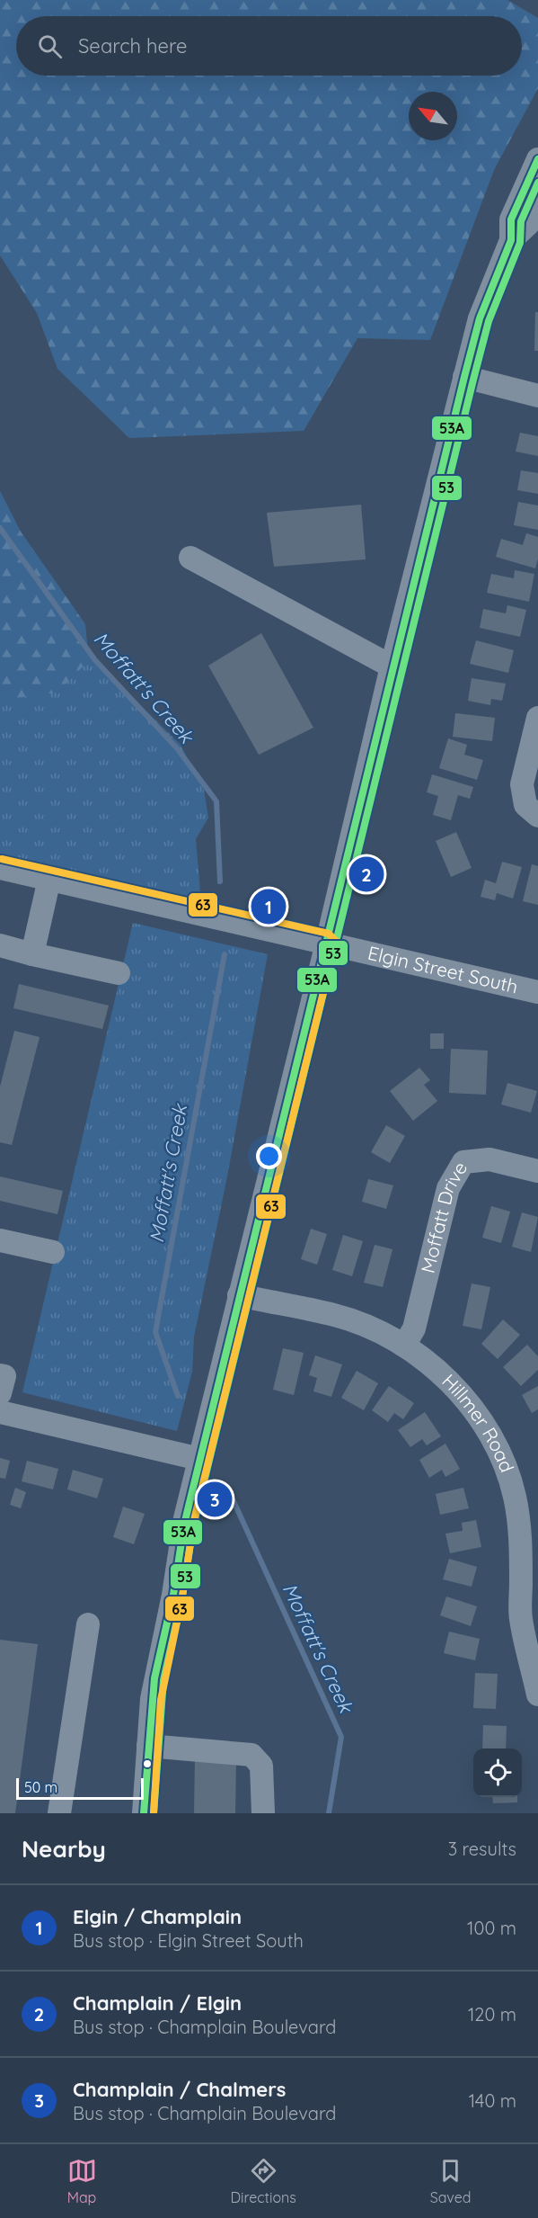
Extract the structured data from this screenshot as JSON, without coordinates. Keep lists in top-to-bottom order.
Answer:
{
  "streets": {
    "street": ["Elgin Street South", "Moffatt Drive", "Hillmer Road"]
  },
  "crossings": [
    ["Moffatt Drive", "Hillmer Road"]
  ],
  "water": ["Moffatt's Creek"],
  "lines": ["transit line 53A", "transit line 53", "transit line 63"],
  "scale_bar": "50 m",
  "north": "top left",
  "page": {
    "search": "Search here",
    "pins": ["2", "1", "3"],
    "scale": "50 m",
    "heading": ["Nearby", "3 results"],
    "list": [
      {
        "mark": "1",
        "name": "Elgin / Champlain",
        "note": "Bus stop · Elgin Street South",
        "value": "100 m"
      },
      {
        "mark": "2",
        "name": "Champlain / Elgin",
        "note": "Bus stop · Champlain Boulevard",
        "value": "120 m"
      },
      {
        "mark": "3",
        "name": "Champlain / Chalmers",
        "note": "Bus stop · Champlain Boulevard",
        "value": "140 m"
      }
    ],
    "nav": ["Map", "Directions", "Saved"]
  }
}
